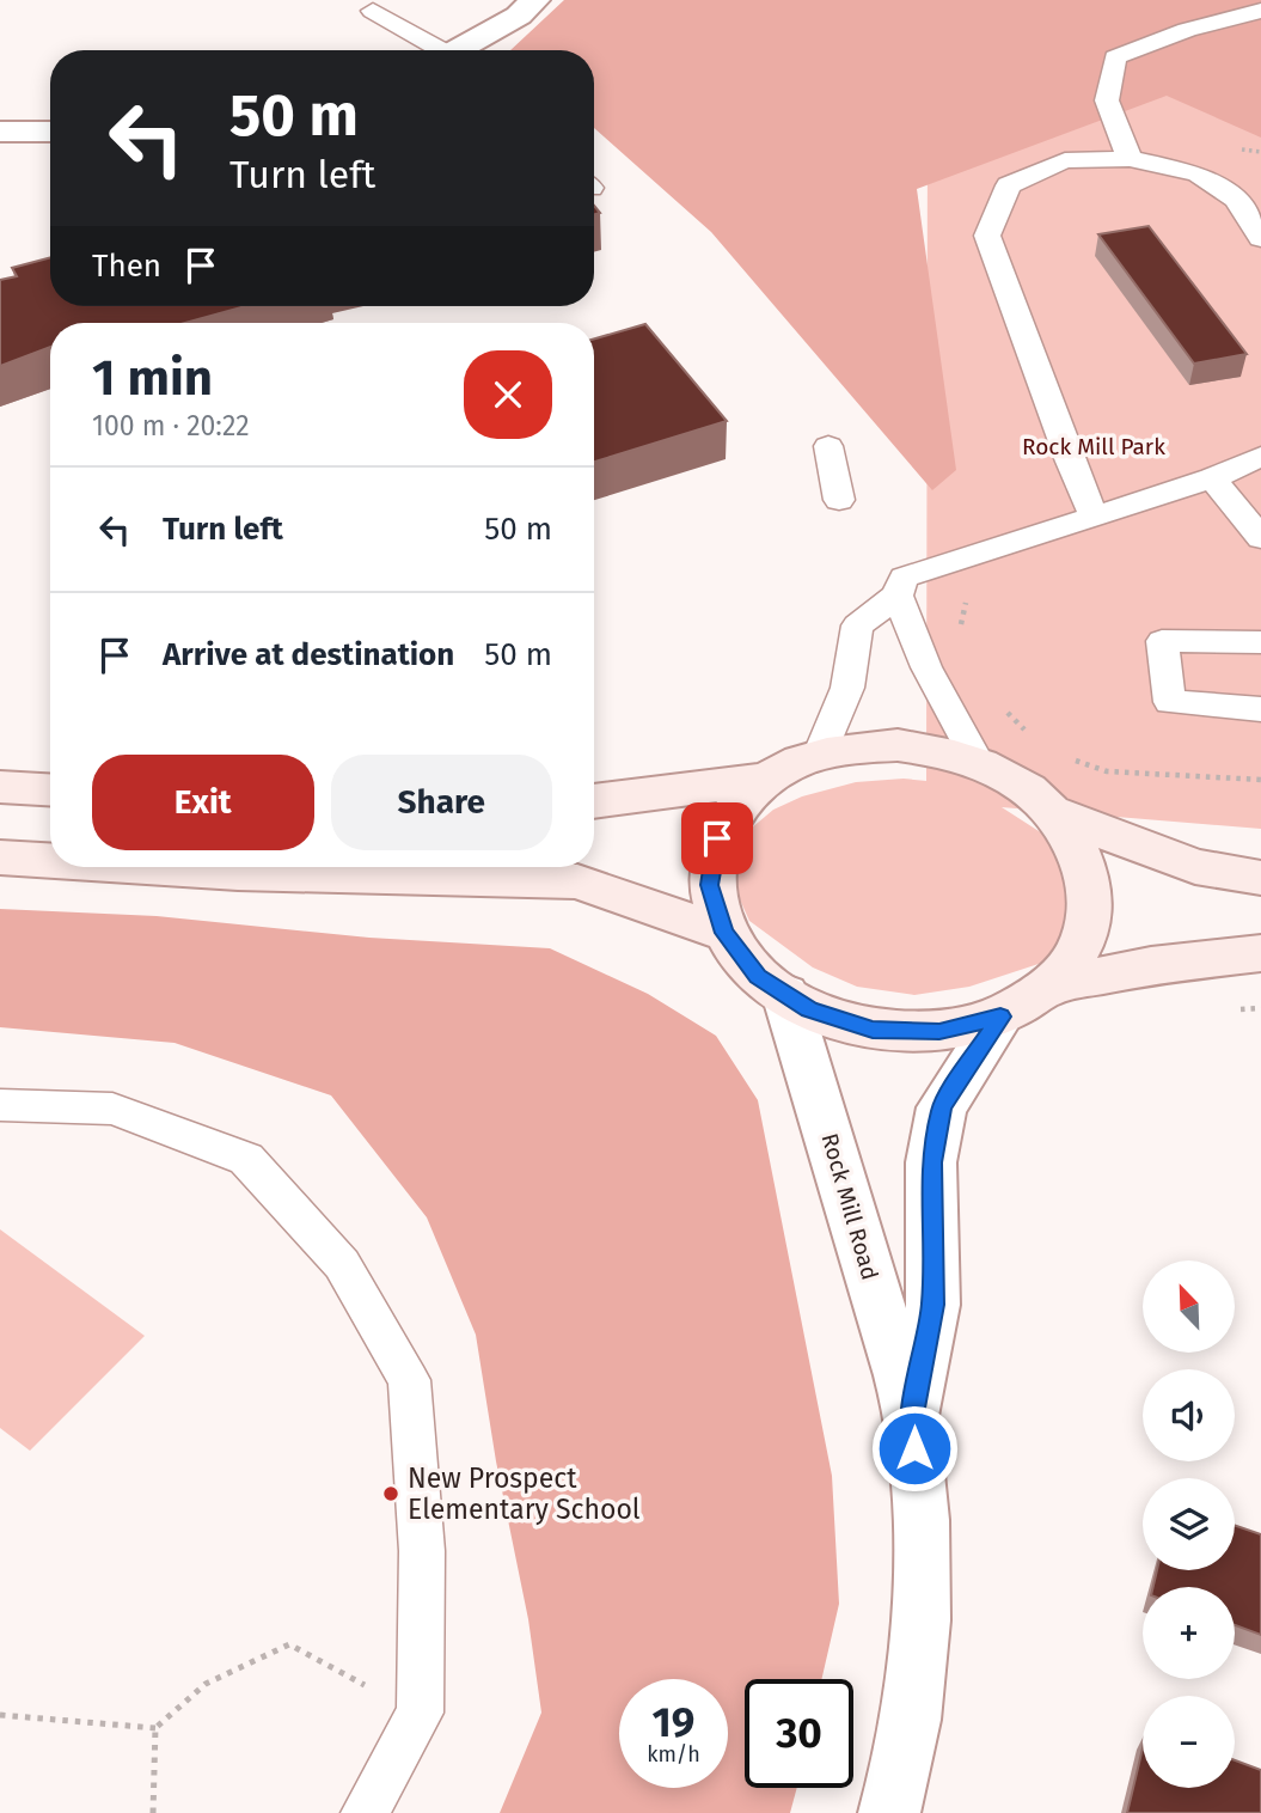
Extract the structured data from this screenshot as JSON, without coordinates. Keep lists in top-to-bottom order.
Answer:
{
  "streets": {
    "street": ["Rock Mill Road"]
  },
  "parks": ["Rock Mill Park"],
  "places": ["New Prospect Elementary School"],
  "north": "top left",
  "page": {
    "turn": ["50 m", "Turn left"],
    "then": "Then",
    "heading": ["1 min", "100 m · 20:22"],
    "list": [
      {
        "name": "Turn left",
        "value": "50 m"
      },
      {
        "name": "Arrive at destination",
        "value": "50 m"
      }
    ],
    "buttons": ["Exit", "Share"],
    "map_buttons": ["+", "−"],
    "speed": "19 km/h",
    "limit": "30"
  }
}
